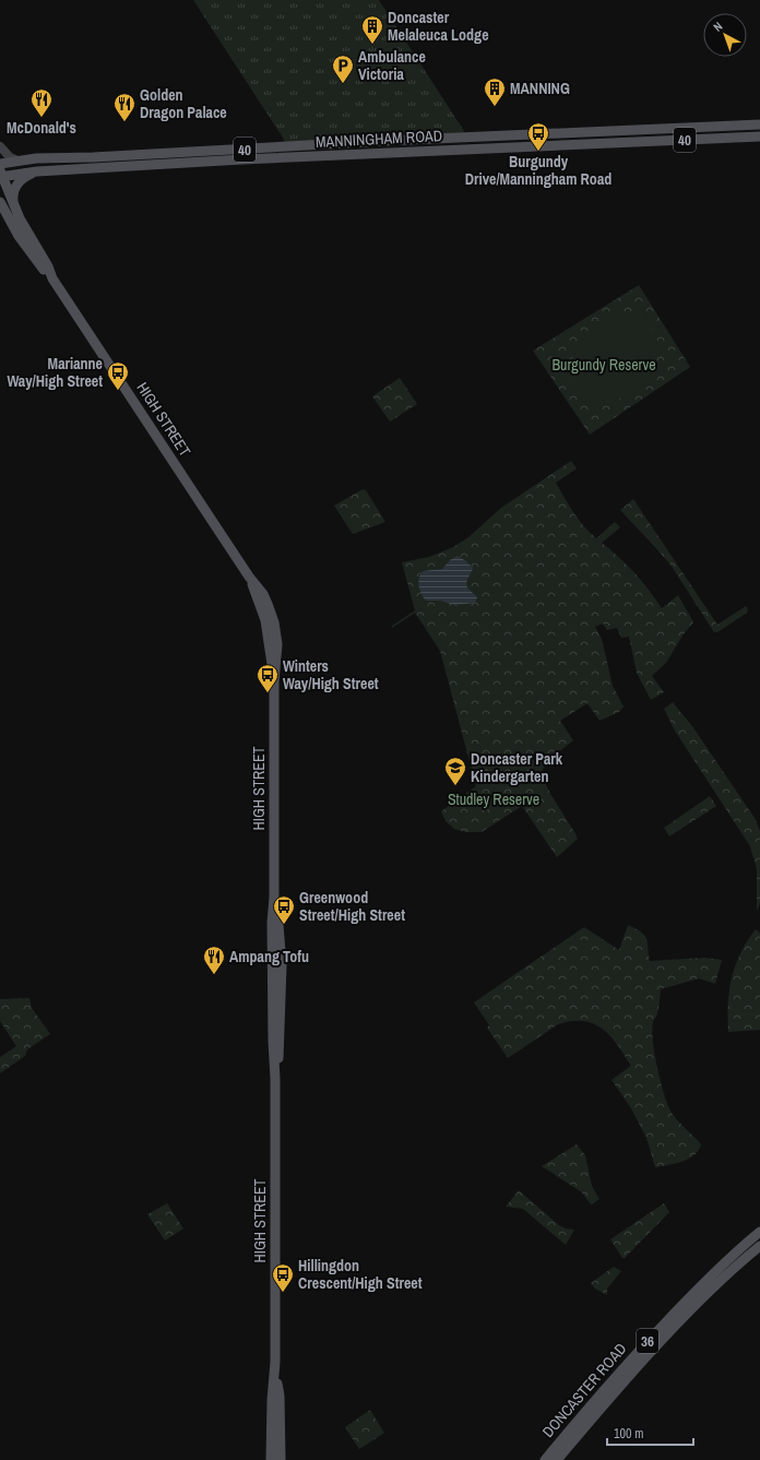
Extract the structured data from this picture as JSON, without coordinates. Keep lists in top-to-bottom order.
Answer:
{
  "streets": {
    "main road": [
      "MANNINGHAM ROAD",
      "40",
      "HIGH STREET",
      "36",
      "DONCASTER ROAD"
    ]
  },
  "crossings": [
    ["MANNINGHAM ROAD", "HIGH STREET"]
  ],
  "parks": ["Burgundy Reserve", "Studley Reserve"],
  "places": {
    "building": ["Doncaster Melaleuca Lodge", "MANNING"],
    "parking": ["Ambulance Victoria"],
    "restaurant": ["McDonald's", "Golden Dragon Palace", "Ampang Tofu"],
    "bus stop": [
      "Burgundy Drive/Manningham Road",
      "Marianne Way/High Street",
      "Winters Way/High Street",
      "Greenwood Street/High Street",
      "Hillingdon Crescent/High Street"
    ],
    "school or university": ["Doncaster Park Kindergarten"]
  },
  "scale_bar": "100 m",
  "north": "top left"
}
